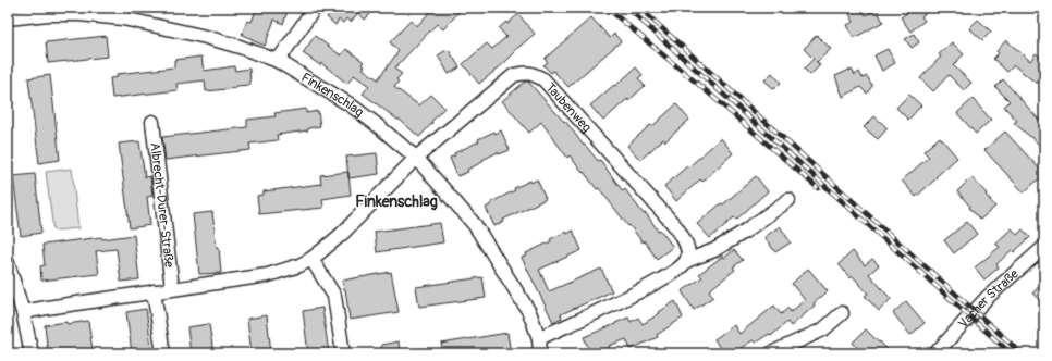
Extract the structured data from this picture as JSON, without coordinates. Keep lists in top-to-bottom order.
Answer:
{
  "streets": {
    "street": [
      "Finkenschlag",
      "Taubenweg",
      "Albrecht-Dürer-Straße",
      "Vacher Straße"
    ]
  },
  "crossings": [
    ["Finkenschlag", "Taubenweg"]
  ],
  "districts": ["Finkenschlag"]
}
